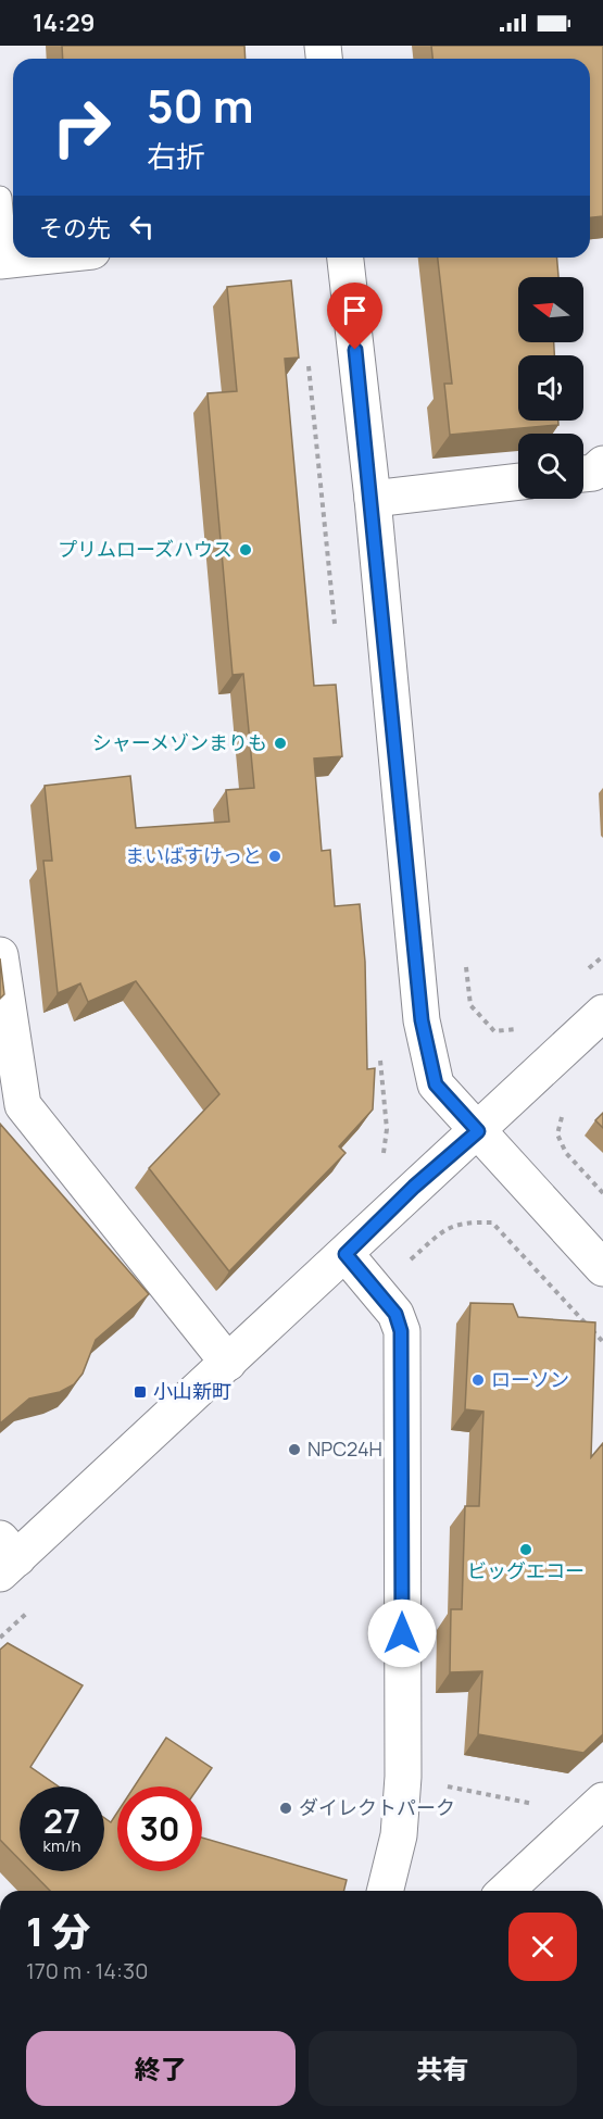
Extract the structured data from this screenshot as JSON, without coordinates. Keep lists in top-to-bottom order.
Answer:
{
  "places": {
    "other": [
      "プリムローズハウス",
      "シャーメゾンまりも",
      "まいばすけっと",
      "ローソン",
      "NPC24H",
      "ビッグエコー",
      "ダイレクトパーク"
    ],
    "transit": ["小山新町"]
  },
  "north": "left",
  "page": {
    "status": "14:29",
    "turn": ["50 m", "右折"],
    "then": "その先",
    "speed": "27 km/h",
    "limit": "30",
    "heading": ["1 分", "170 m · 14:30"],
    "buttons": ["終了", "共有"]
  }
}
